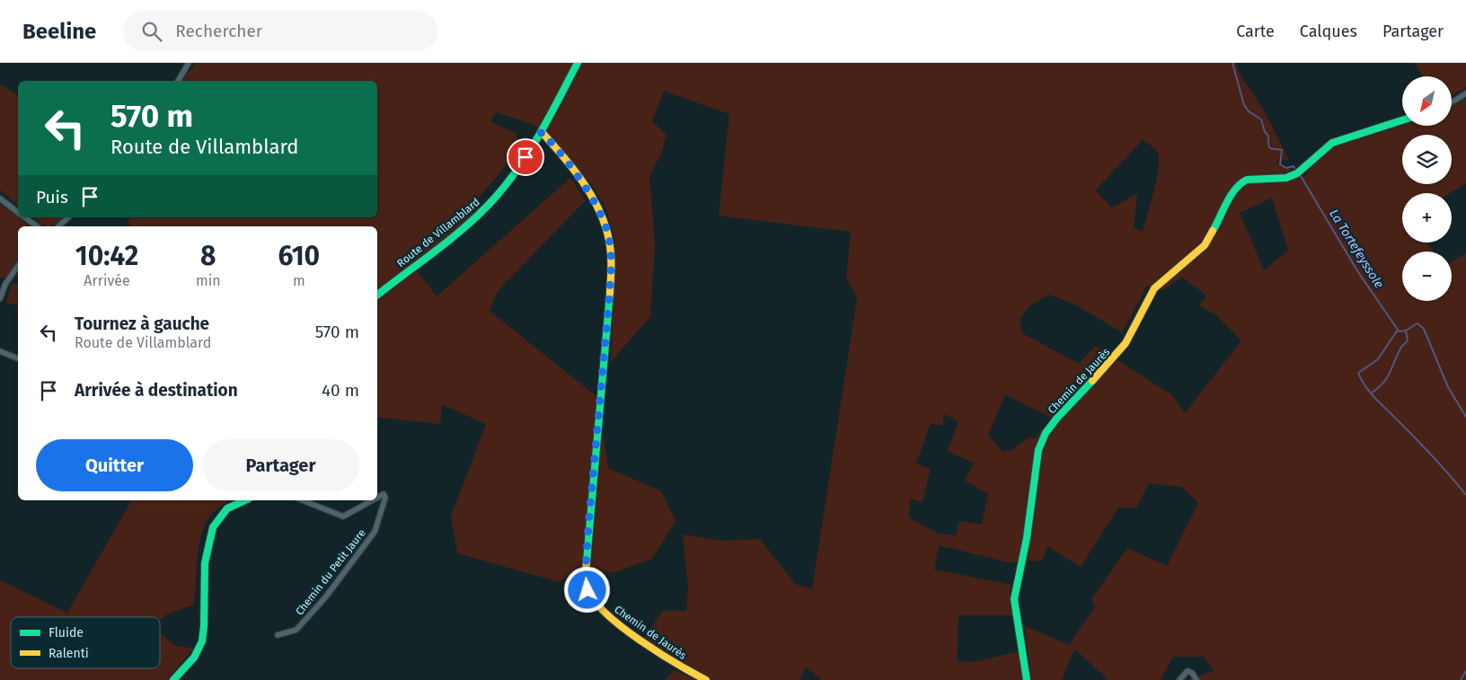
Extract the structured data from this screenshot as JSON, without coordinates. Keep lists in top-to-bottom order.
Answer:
{
  "streets": {
    "street": ["Route de Villamblard", "Chemin de Jaurès", "Chemin du Petit Jaure"]
  },
  "crossings": [
    ["Route de Villamblard", "Chemin de Jaurès"]
  ],
  "water": ["La Tortefeyssole"],
  "legend": ["Fluide", "Ralenti"],
  "north": "bottom left",
  "page": {
    "header": "Beeline",
    "search": "Rechercher",
    "nav": ["Carte", "Calques", "Partager"],
    "map_buttons": ["+", "−"],
    "turn": ["570 m", "Route de Villamblard"],
    "then": "Puis",
    "eta": [
      "10:42",
      "Arrivée",
      "8",
      "min",
      "610",
      "m"
    ],
    "list": [
      {
        "name": "Tournez à gauche",
        "note": "Route de Villamblard",
        "value": "570 m"
      },
      {
        "name": "Arrivée à destination",
        "value": "40 m"
      }
    ],
    "buttons": ["Quitter", "Partager"]
  }
}
